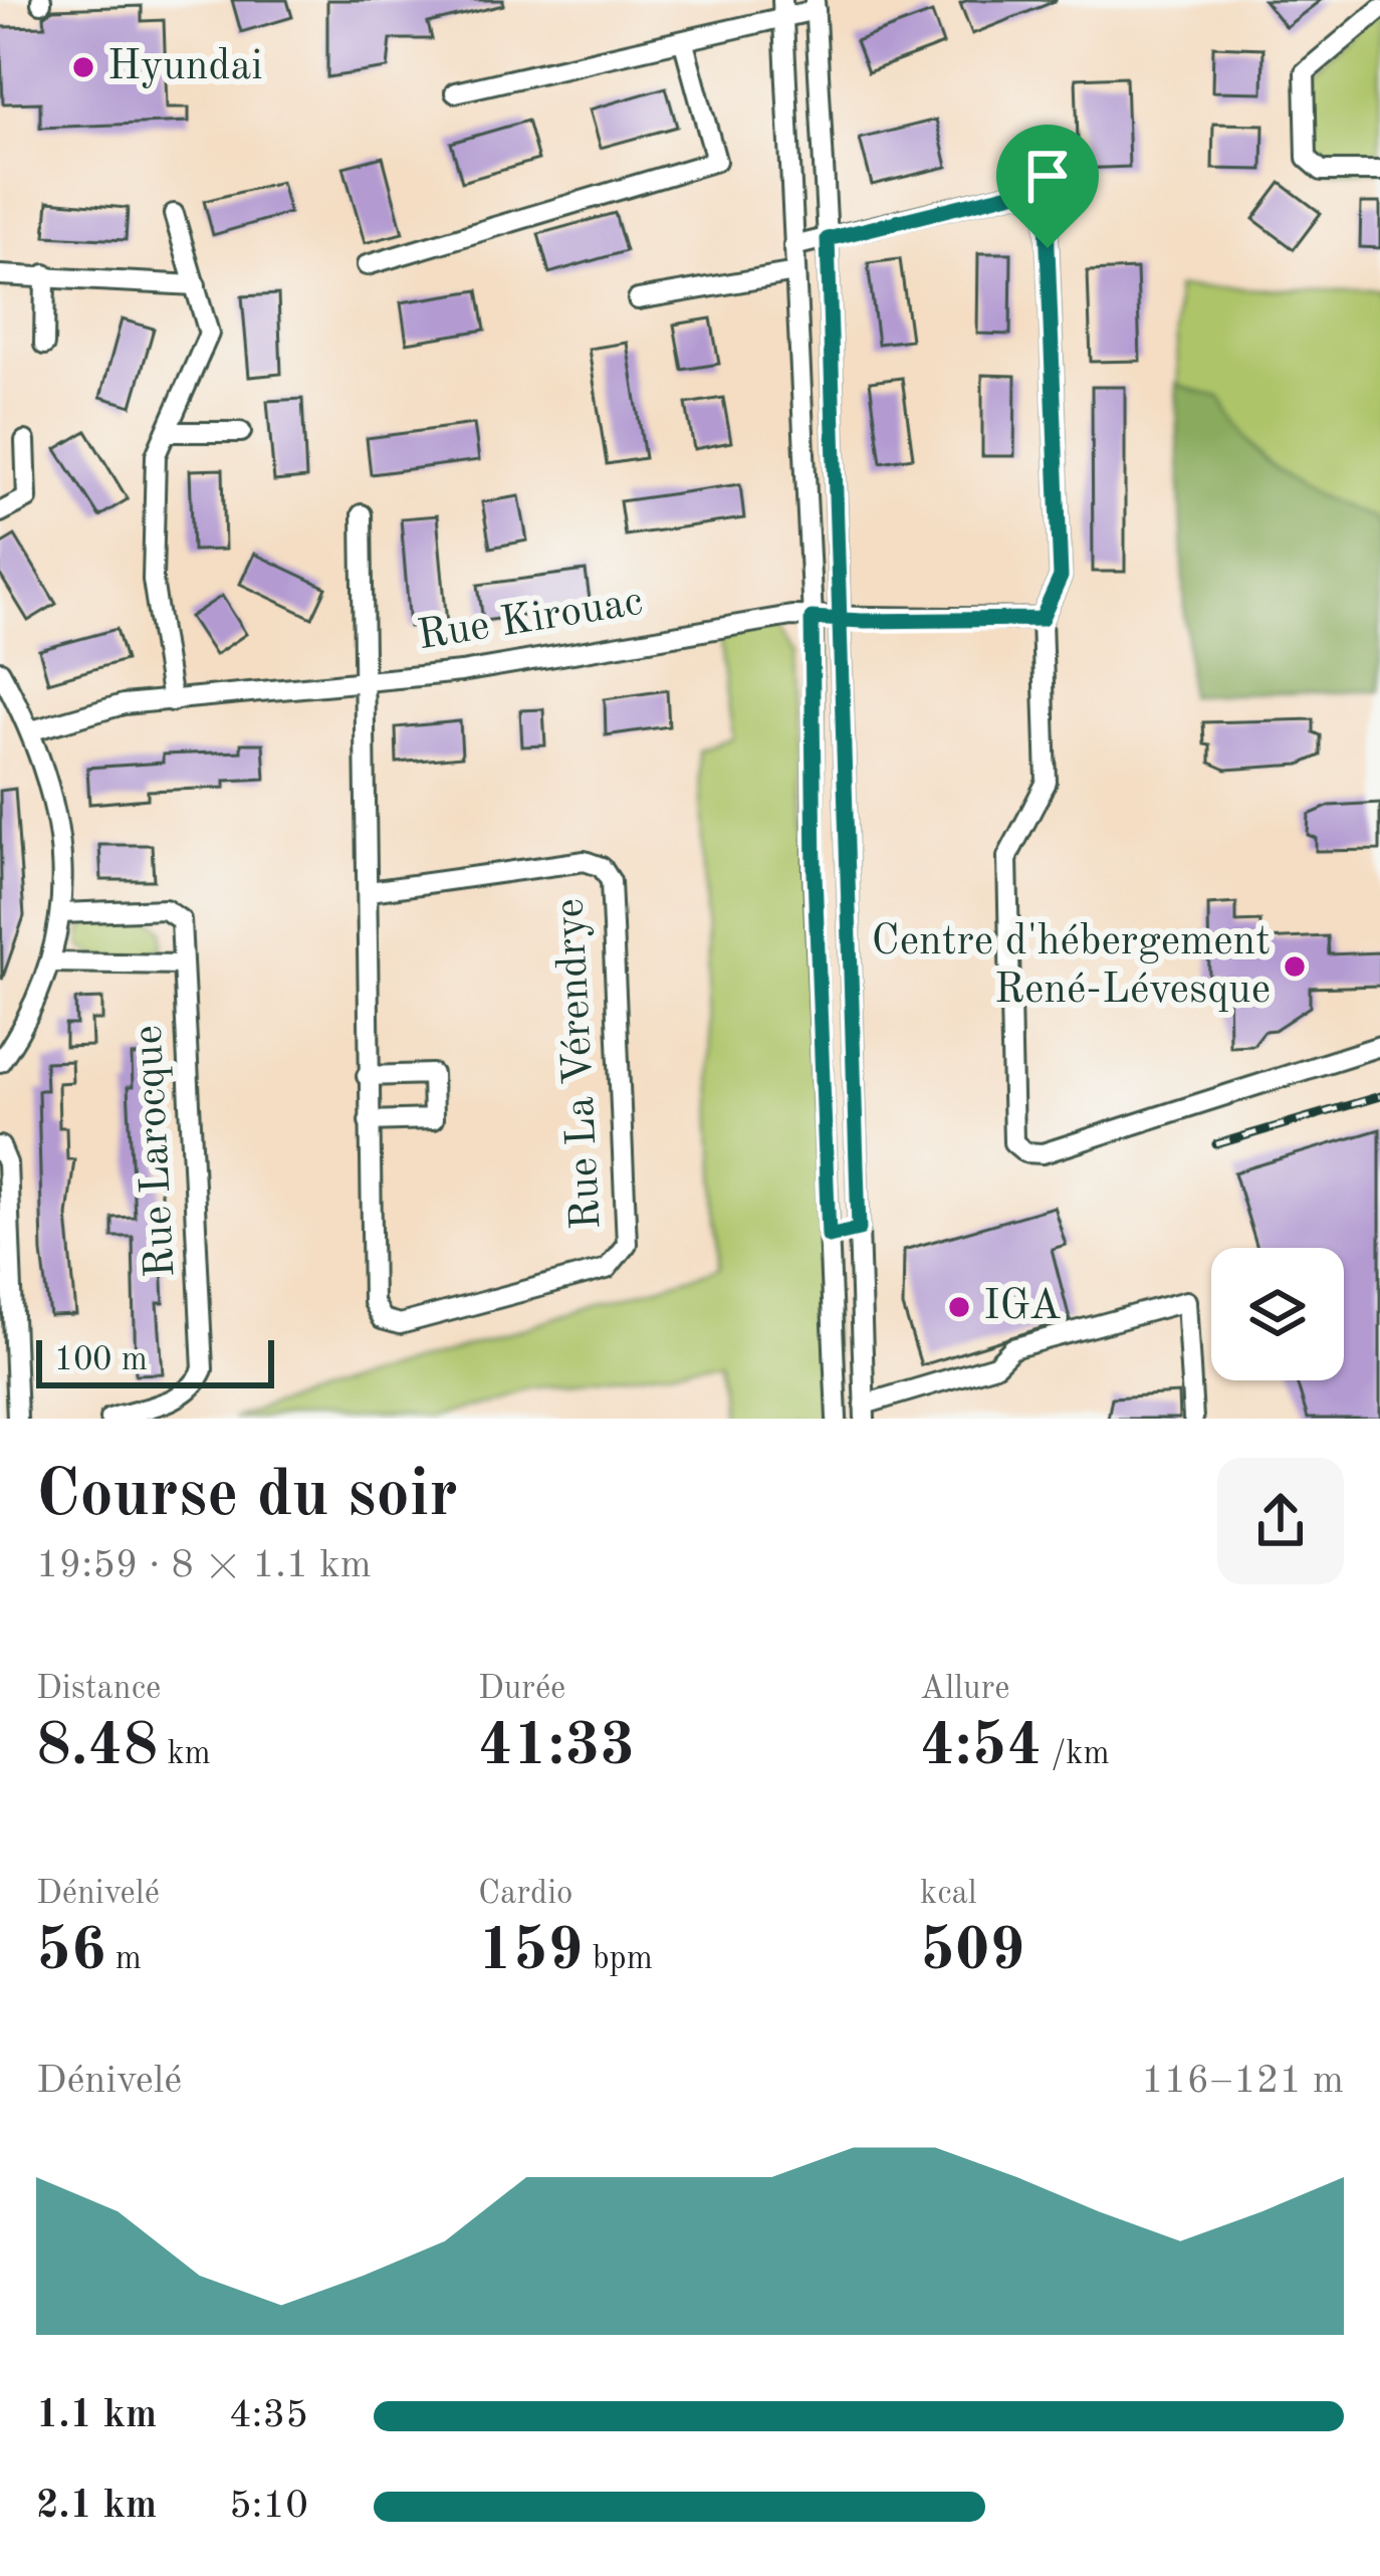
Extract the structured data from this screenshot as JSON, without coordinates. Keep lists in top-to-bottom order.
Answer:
{
  "streets": {
    "street": ["Rue Kirouac", "Rue La Vérendrye", "Rue Larocque"]
  },
  "crossings": [
    ["Rue Kirouac", "Rue La Vérendrye"]
  ],
  "places": ["Hyundai", "Centre d'hébergement René-Lévesque", "IGA"],
  "scale_bar": "100 m",
  "page": {
    "scale": "100 m",
    "heading": ["Course du soir", "19:59 · 8 × 1.1 km"],
    "stats": [
      ["Distance", "8.48 km"],
      ["Durée", "41:33"],
      ["Allure", "4:54 /km"],
      ["Dénivelé", "56 m"],
      ["Cardio", "159 bpm"],
      ["kcal", "509"]
    ],
    "chart": ["Dénivelé", "116–121 m"],
    "list": [
      {
        "name": "1.1 km",
        "note": "4:35"
      },
      {
        "name": "2.1 km",
        "note": "5:10"
      }
    ]
  }
}
